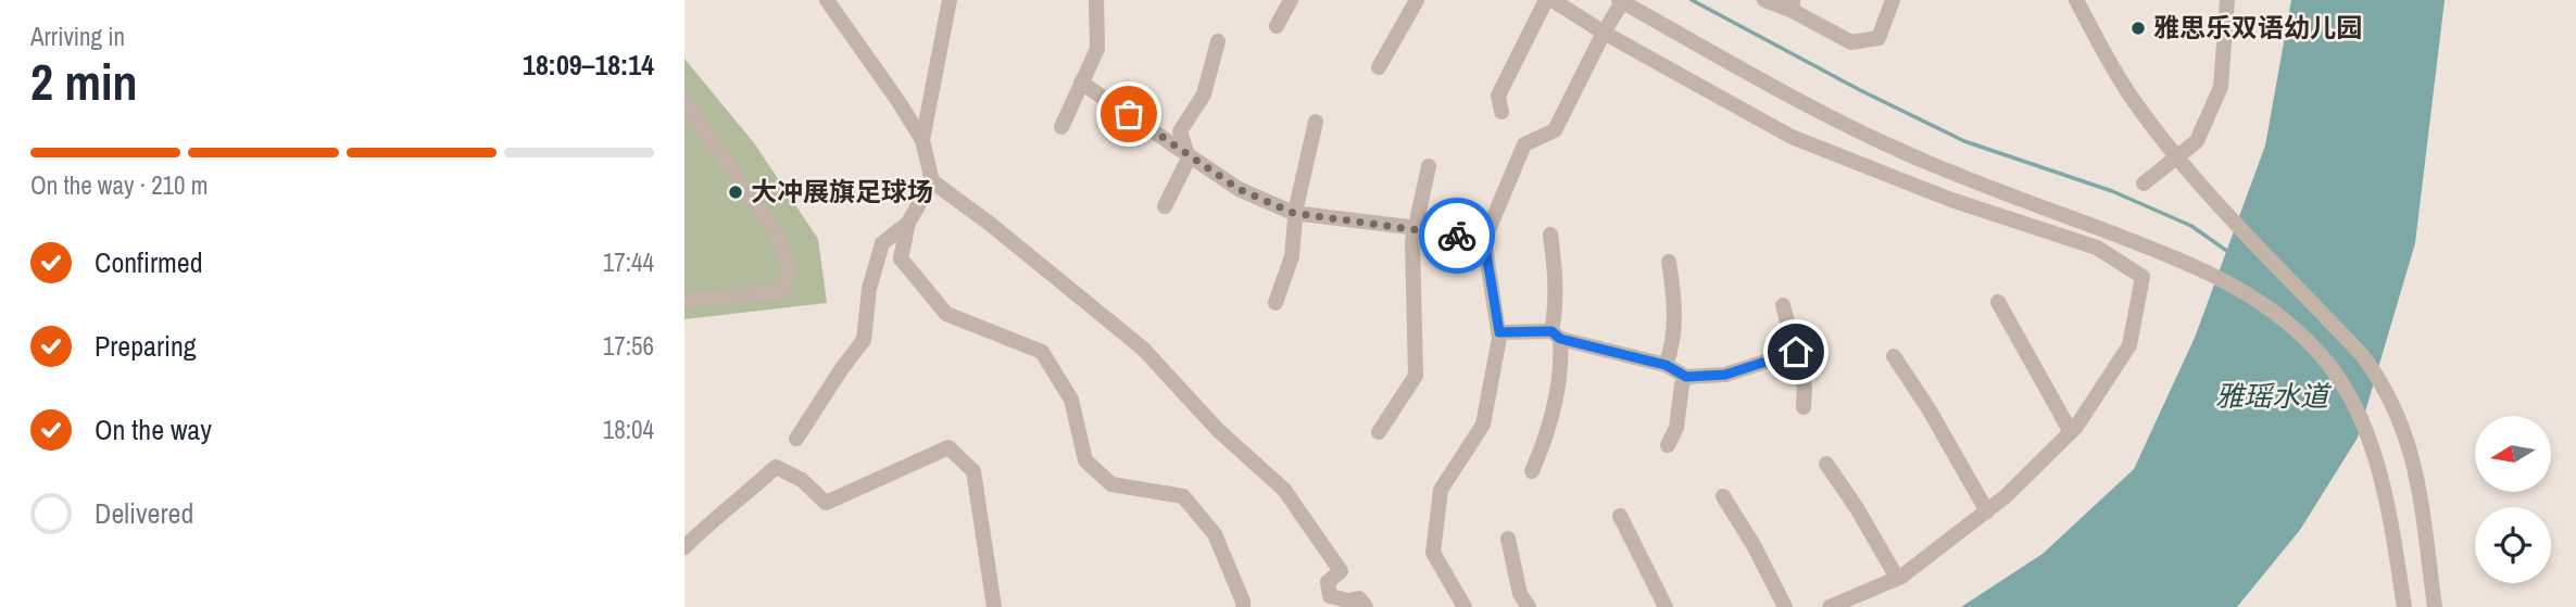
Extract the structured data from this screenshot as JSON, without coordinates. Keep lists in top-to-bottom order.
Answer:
{
  "water": ["雅瑶水道"],
  "places": ["雅思乐双语幼儿园", "大冲展旗足球场"],
  "north": "left",
  "page": {
    "heading": ["2 min", "Arriving in", "18:09–18:14"],
    "bar": "On the way · 210 m",
    "list": [
      ["Confirmed", "17:44"],
      ["Preparing", "17:56"],
      ["On the way", "18:04"],
      "Delivered"
    ]
  }
}
